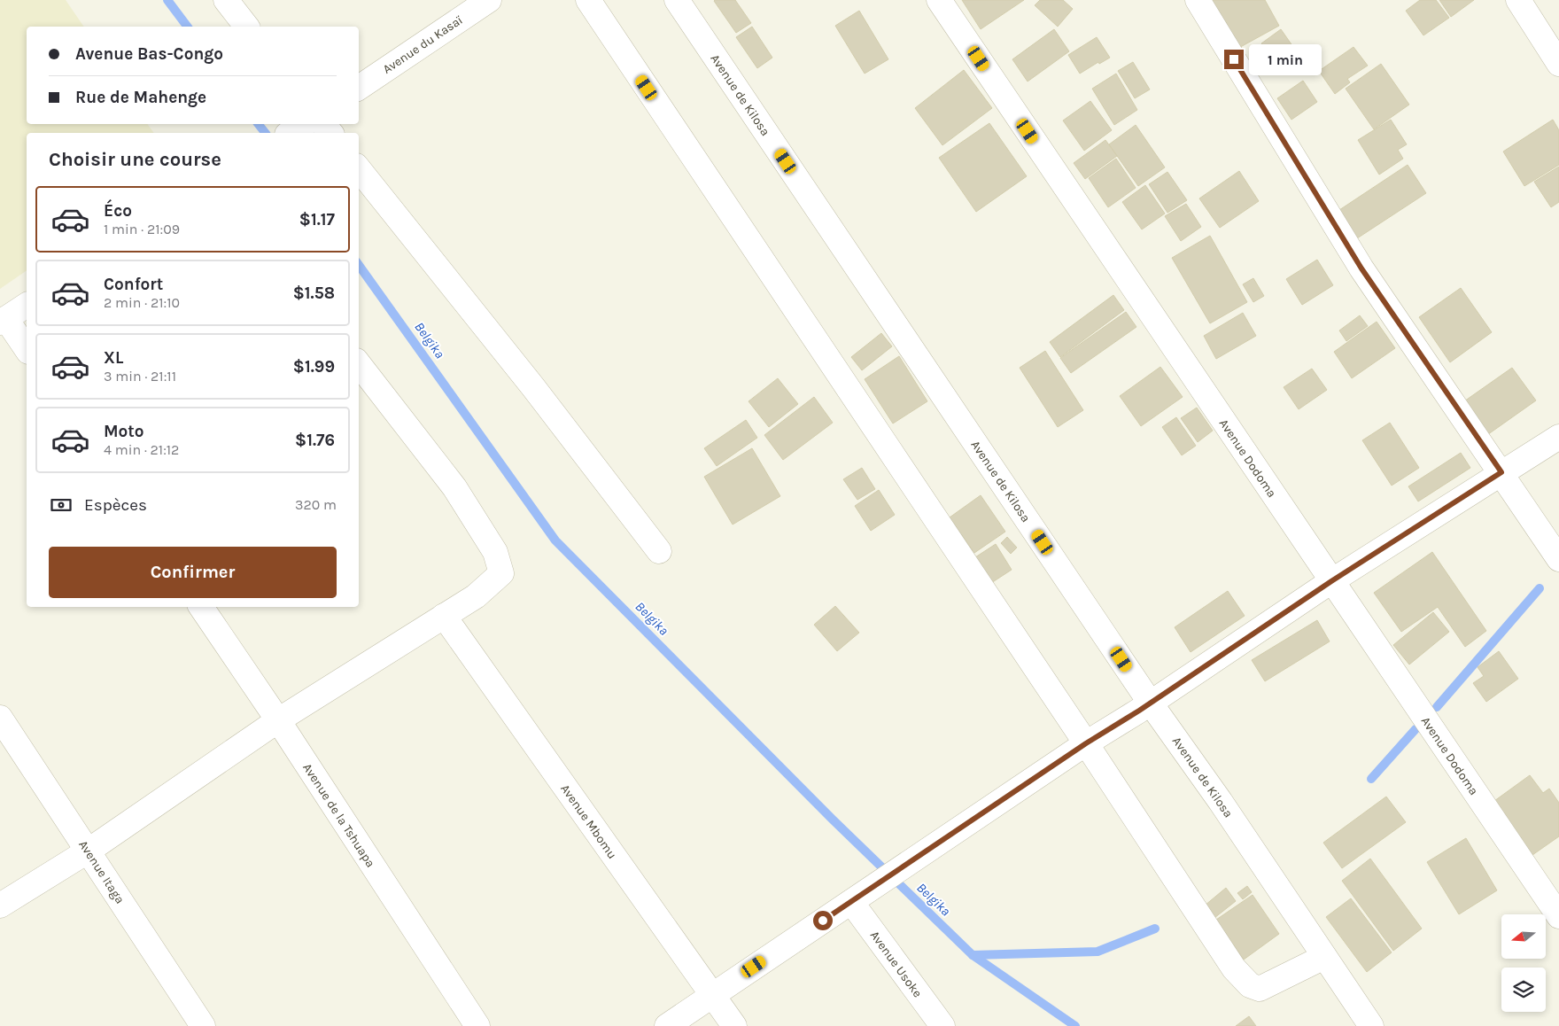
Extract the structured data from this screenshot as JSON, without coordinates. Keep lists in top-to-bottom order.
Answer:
{
  "streets": {
    "street": [
      "Avenue du Kasaï",
      "Avenue de Kilosa",
      "Avenue Dodoma",
      "Avenue de la Tshuapa",
      "Avenue Mbomu",
      "Avenue Itaga",
      "Avenue Usoke"
    ]
  },
  "water": ["Belgika"],
  "north": "left",
  "page": {
    "banner": ["Avenue Bas-Congo", "Rue de Mahenge"],
    "bubble": "1 min",
    "heading": "Choisir une course",
    "list": [
      {
        "name": "Éco",
        "note": "1 min · 21:09",
        "value": "$1.17"
      },
      {
        "name": "Confort",
        "note": "2 min · 21:10",
        "value": "$1.58"
      },
      {
        "name": "XL",
        "note": "3 min · 21:11",
        "value": "$1.99"
      },
      {
        "name": "Moto",
        "note": "4 min · 21:12",
        "value": "$1.76"
      }
    ],
    "pay": ["Espèces", "320 m"],
    "buttons": "Confirmer"
  }
}
